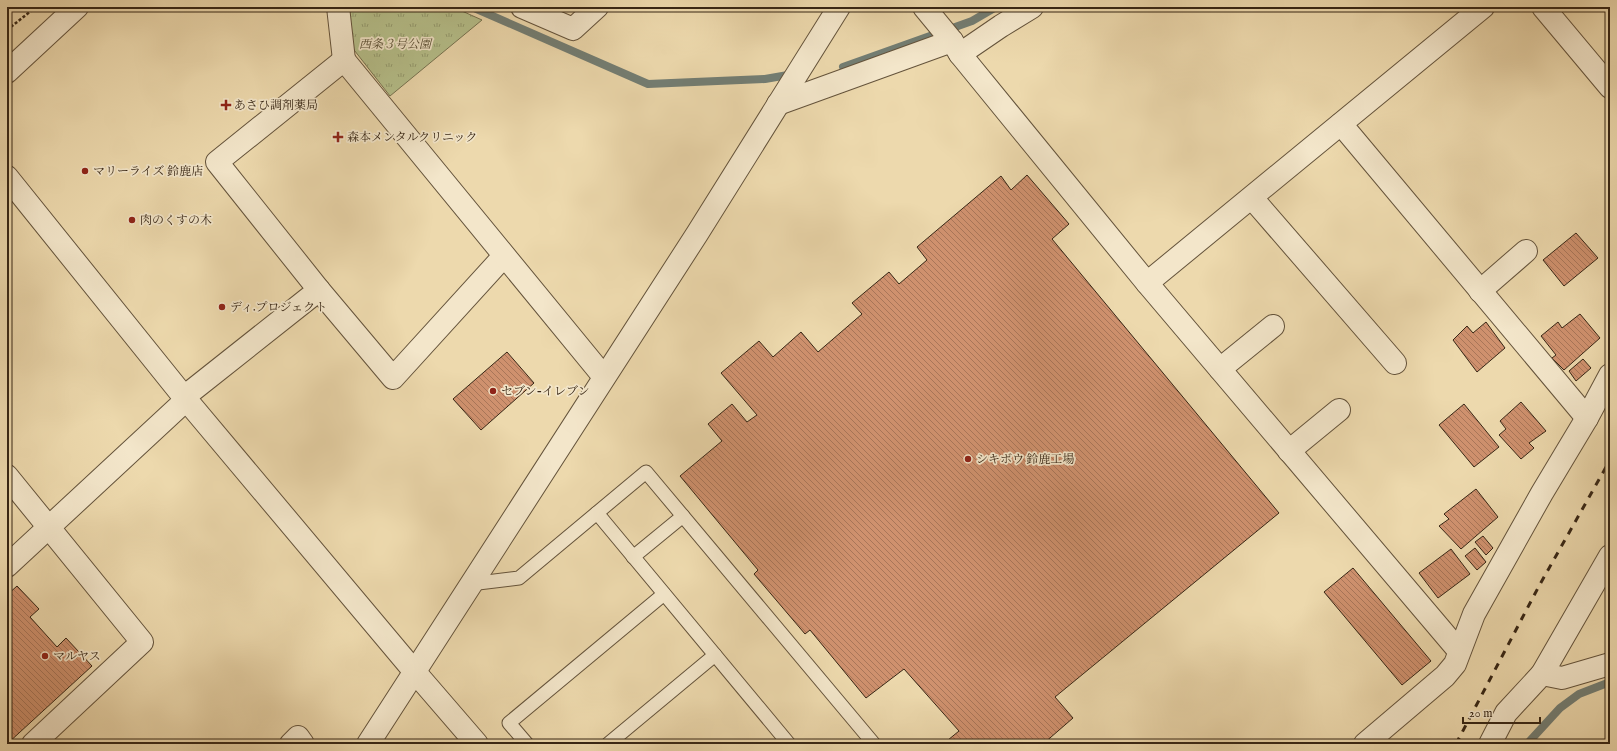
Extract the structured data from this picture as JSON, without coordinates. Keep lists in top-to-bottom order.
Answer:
{
  "parks": ["西条３号公園"],
  "places": {
    "health": ["あさひ調剤薬局", "森本メンタルクリニック"],
    "other": [
      "マリーライズ 鈴鹿店",
      "肉のくすの木",
      "ディ.プロジェクト",
      "セブン-イレブン",
      "シキボウ 鈴鹿工場",
      "マルヤス"
    ]
  },
  "scale_bar": "20 m"
}
